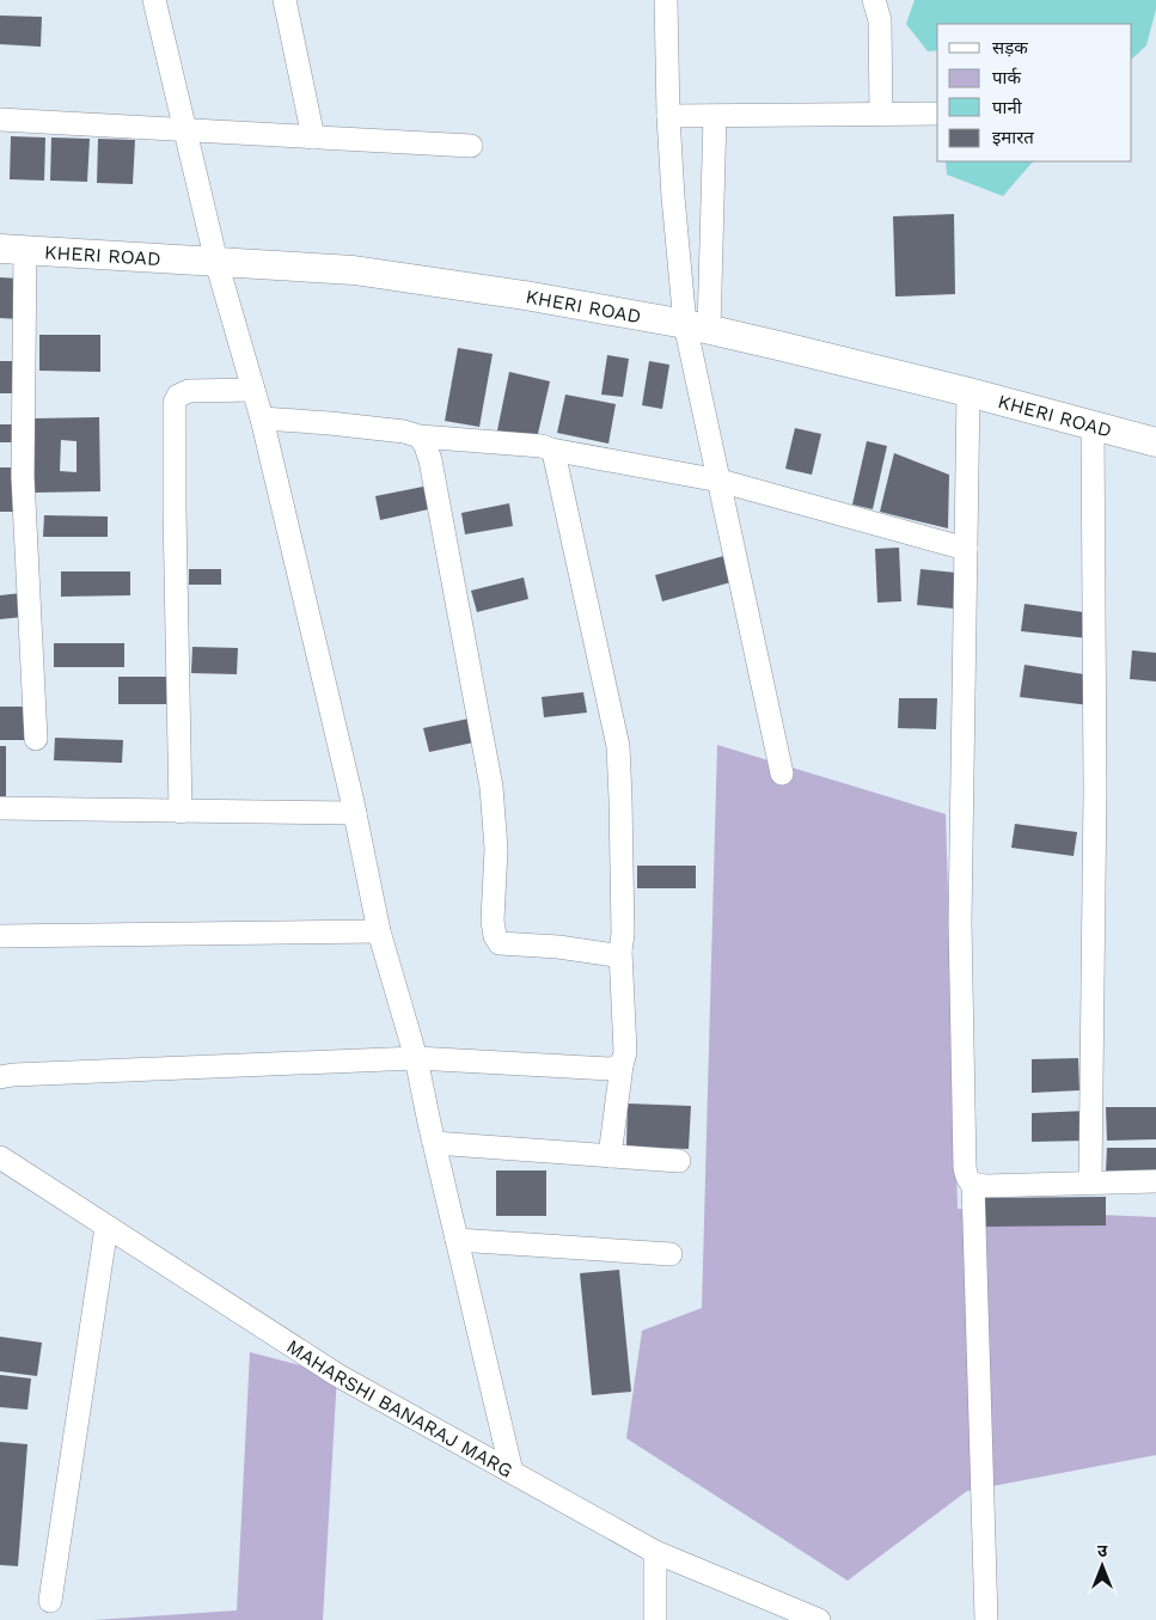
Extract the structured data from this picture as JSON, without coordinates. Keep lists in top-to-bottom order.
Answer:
{
  "streets": {
    "street": ["KHERI ROAD", "MAHARSHI BANARAJ MARG"]
  },
  "legend": [
    "सड़क",
    "पार्क",
    "पानी",
    "इमारत"
  ],
  "north": "top"
}
